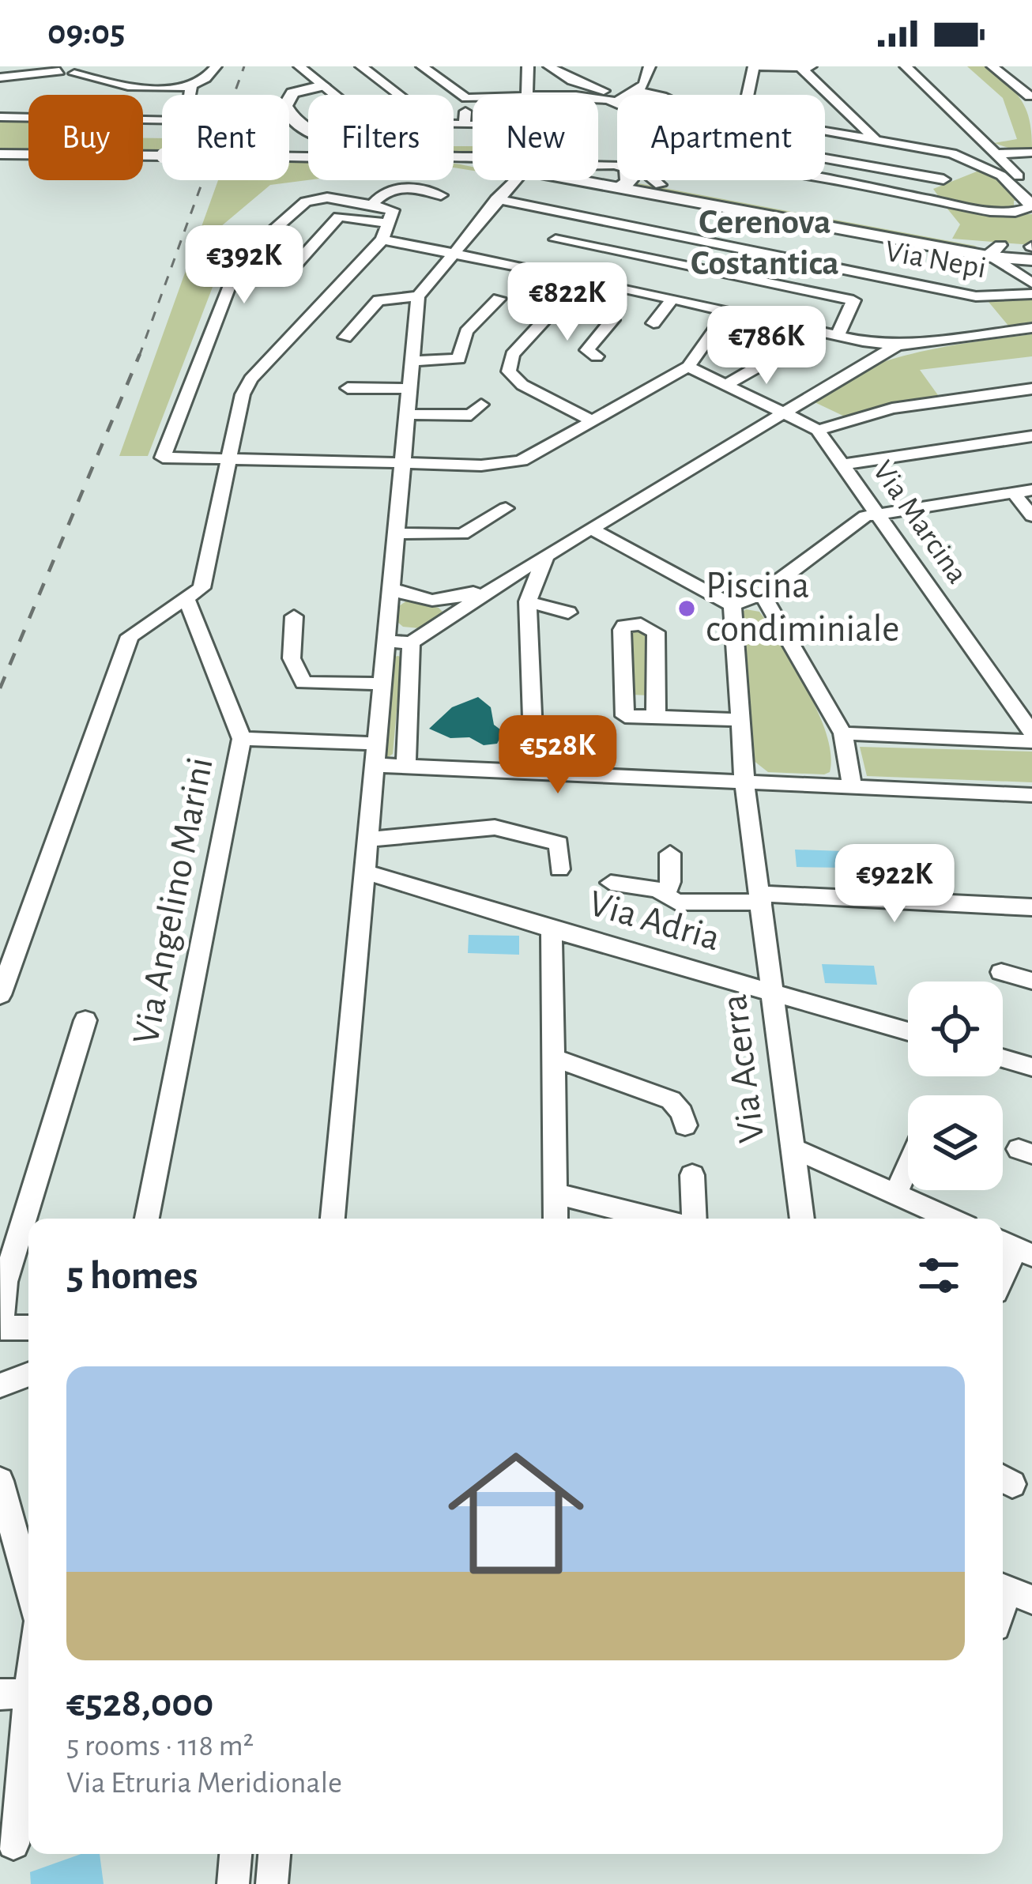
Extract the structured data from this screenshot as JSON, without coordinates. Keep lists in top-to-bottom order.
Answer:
{
  "streets": {
    "street": [
      "Via Nepi",
      "Via Marcina",
      "Via Angelino Marini",
      "Via Adria",
      "Via Acerra"
    ]
  },
  "crossings": [
    ["Via Adria", "Via Acerra"]
  ],
  "districts": ["Cerenova Costantica"],
  "places": ["Piscina condiminiale"],
  "page": {
    "status": "09:05",
    "chip": [
      "Buy",
      "Rent",
      "Filters",
      "New",
      "Apartment"
    ],
    "price": [
      "€392K",
      "€822K",
      "€786K",
      "€528K",
      "€922K"
    ],
    "heading": "5 homes",
    "list": [
      {
        "name": "€528,000",
        "note": "5 rooms · 118 m² · Via Etruria Meridionale"
      }
    ]
  }
}
